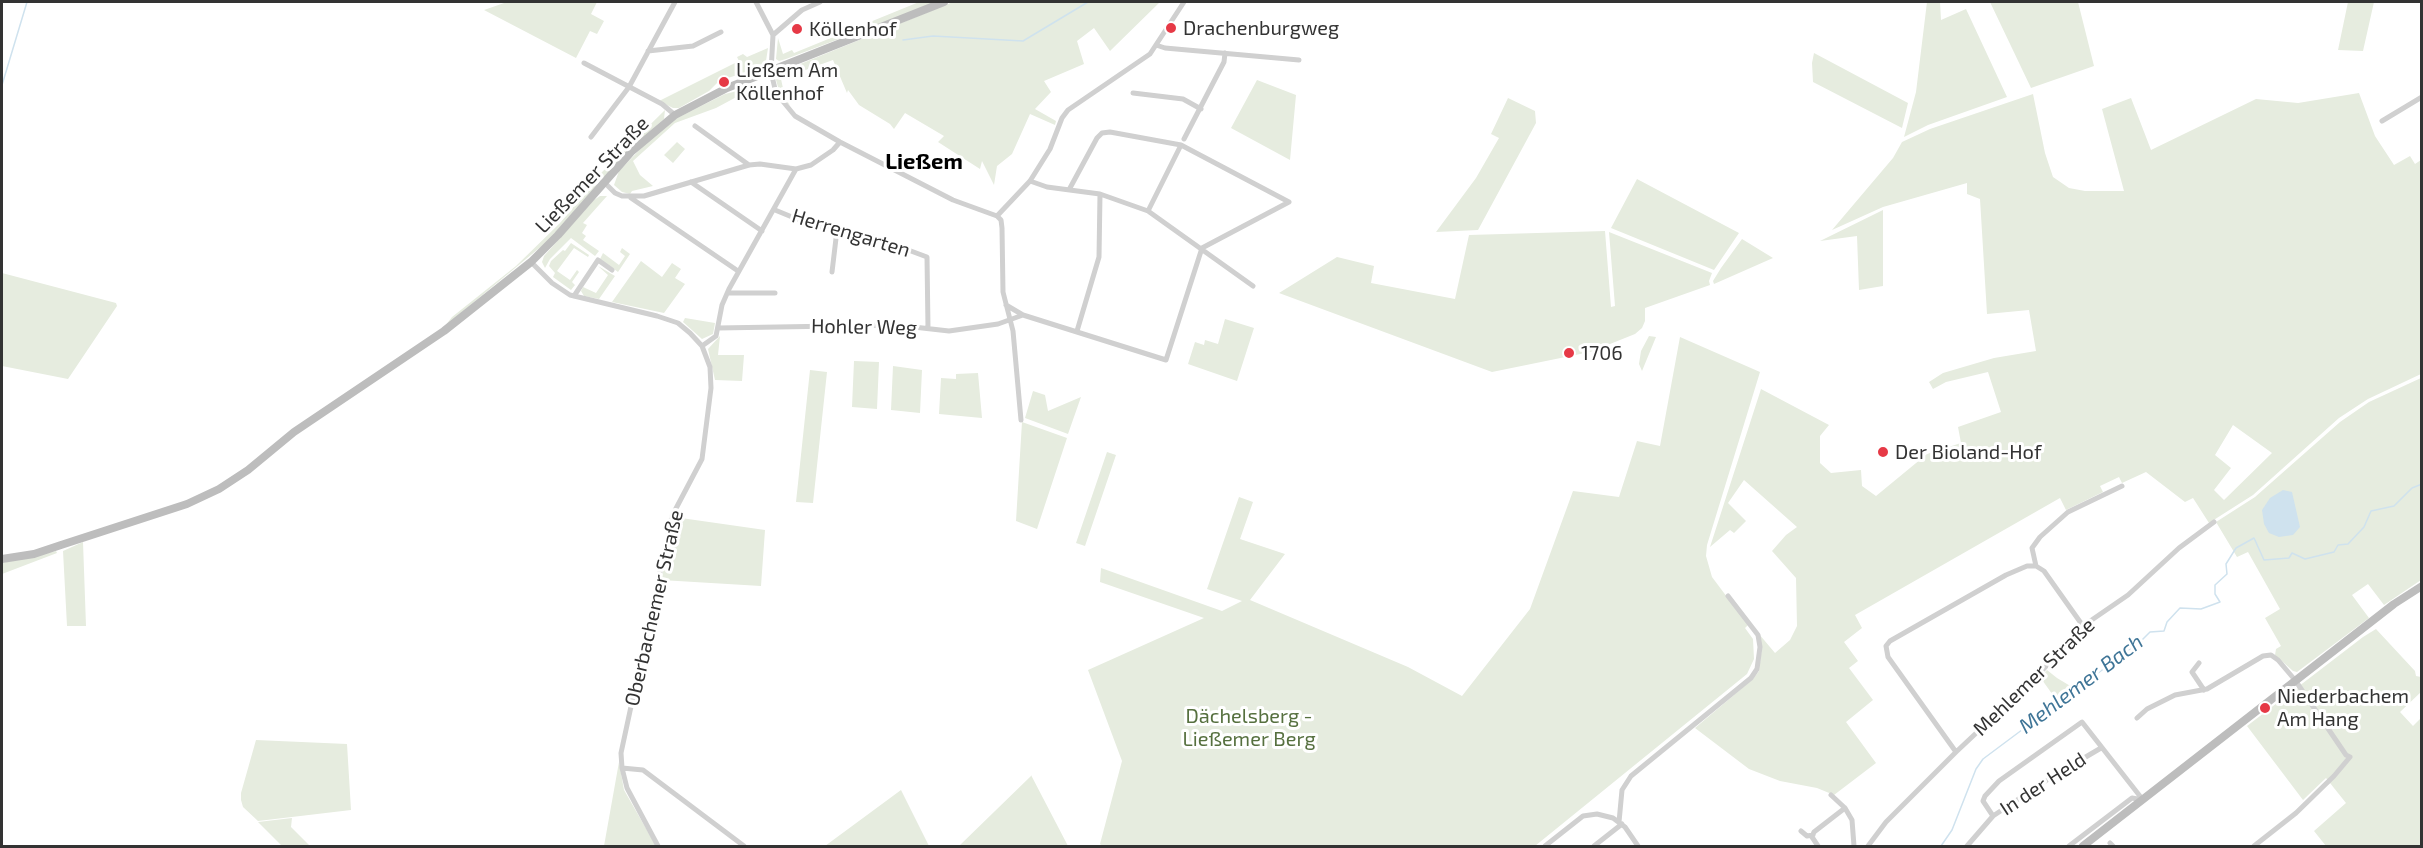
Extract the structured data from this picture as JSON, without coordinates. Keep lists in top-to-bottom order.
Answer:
{
  "streets": {
    "street": [
      "Ließemer Straße",
      "Herrengarten",
      "Hohler Weg",
      "Oberbachemer Straße",
      "Mehlemer Straße",
      "In der Held"
    ]
  },
  "crossings": [
    ["Herrengarten", "Hohler Weg"]
  ],
  "districts": ["Ließem"],
  "water": ["Mehlemer Bach"],
  "parks": ["Dächelsberg - Ließemer Berg"],
  "places": [
    "Drachenburgweg",
    "Köllenhof",
    "Ließem Am Köllenhof",
    "1706",
    "Der Bioland-Hof",
    "Niederbachem Am Hang"
  ]
}
